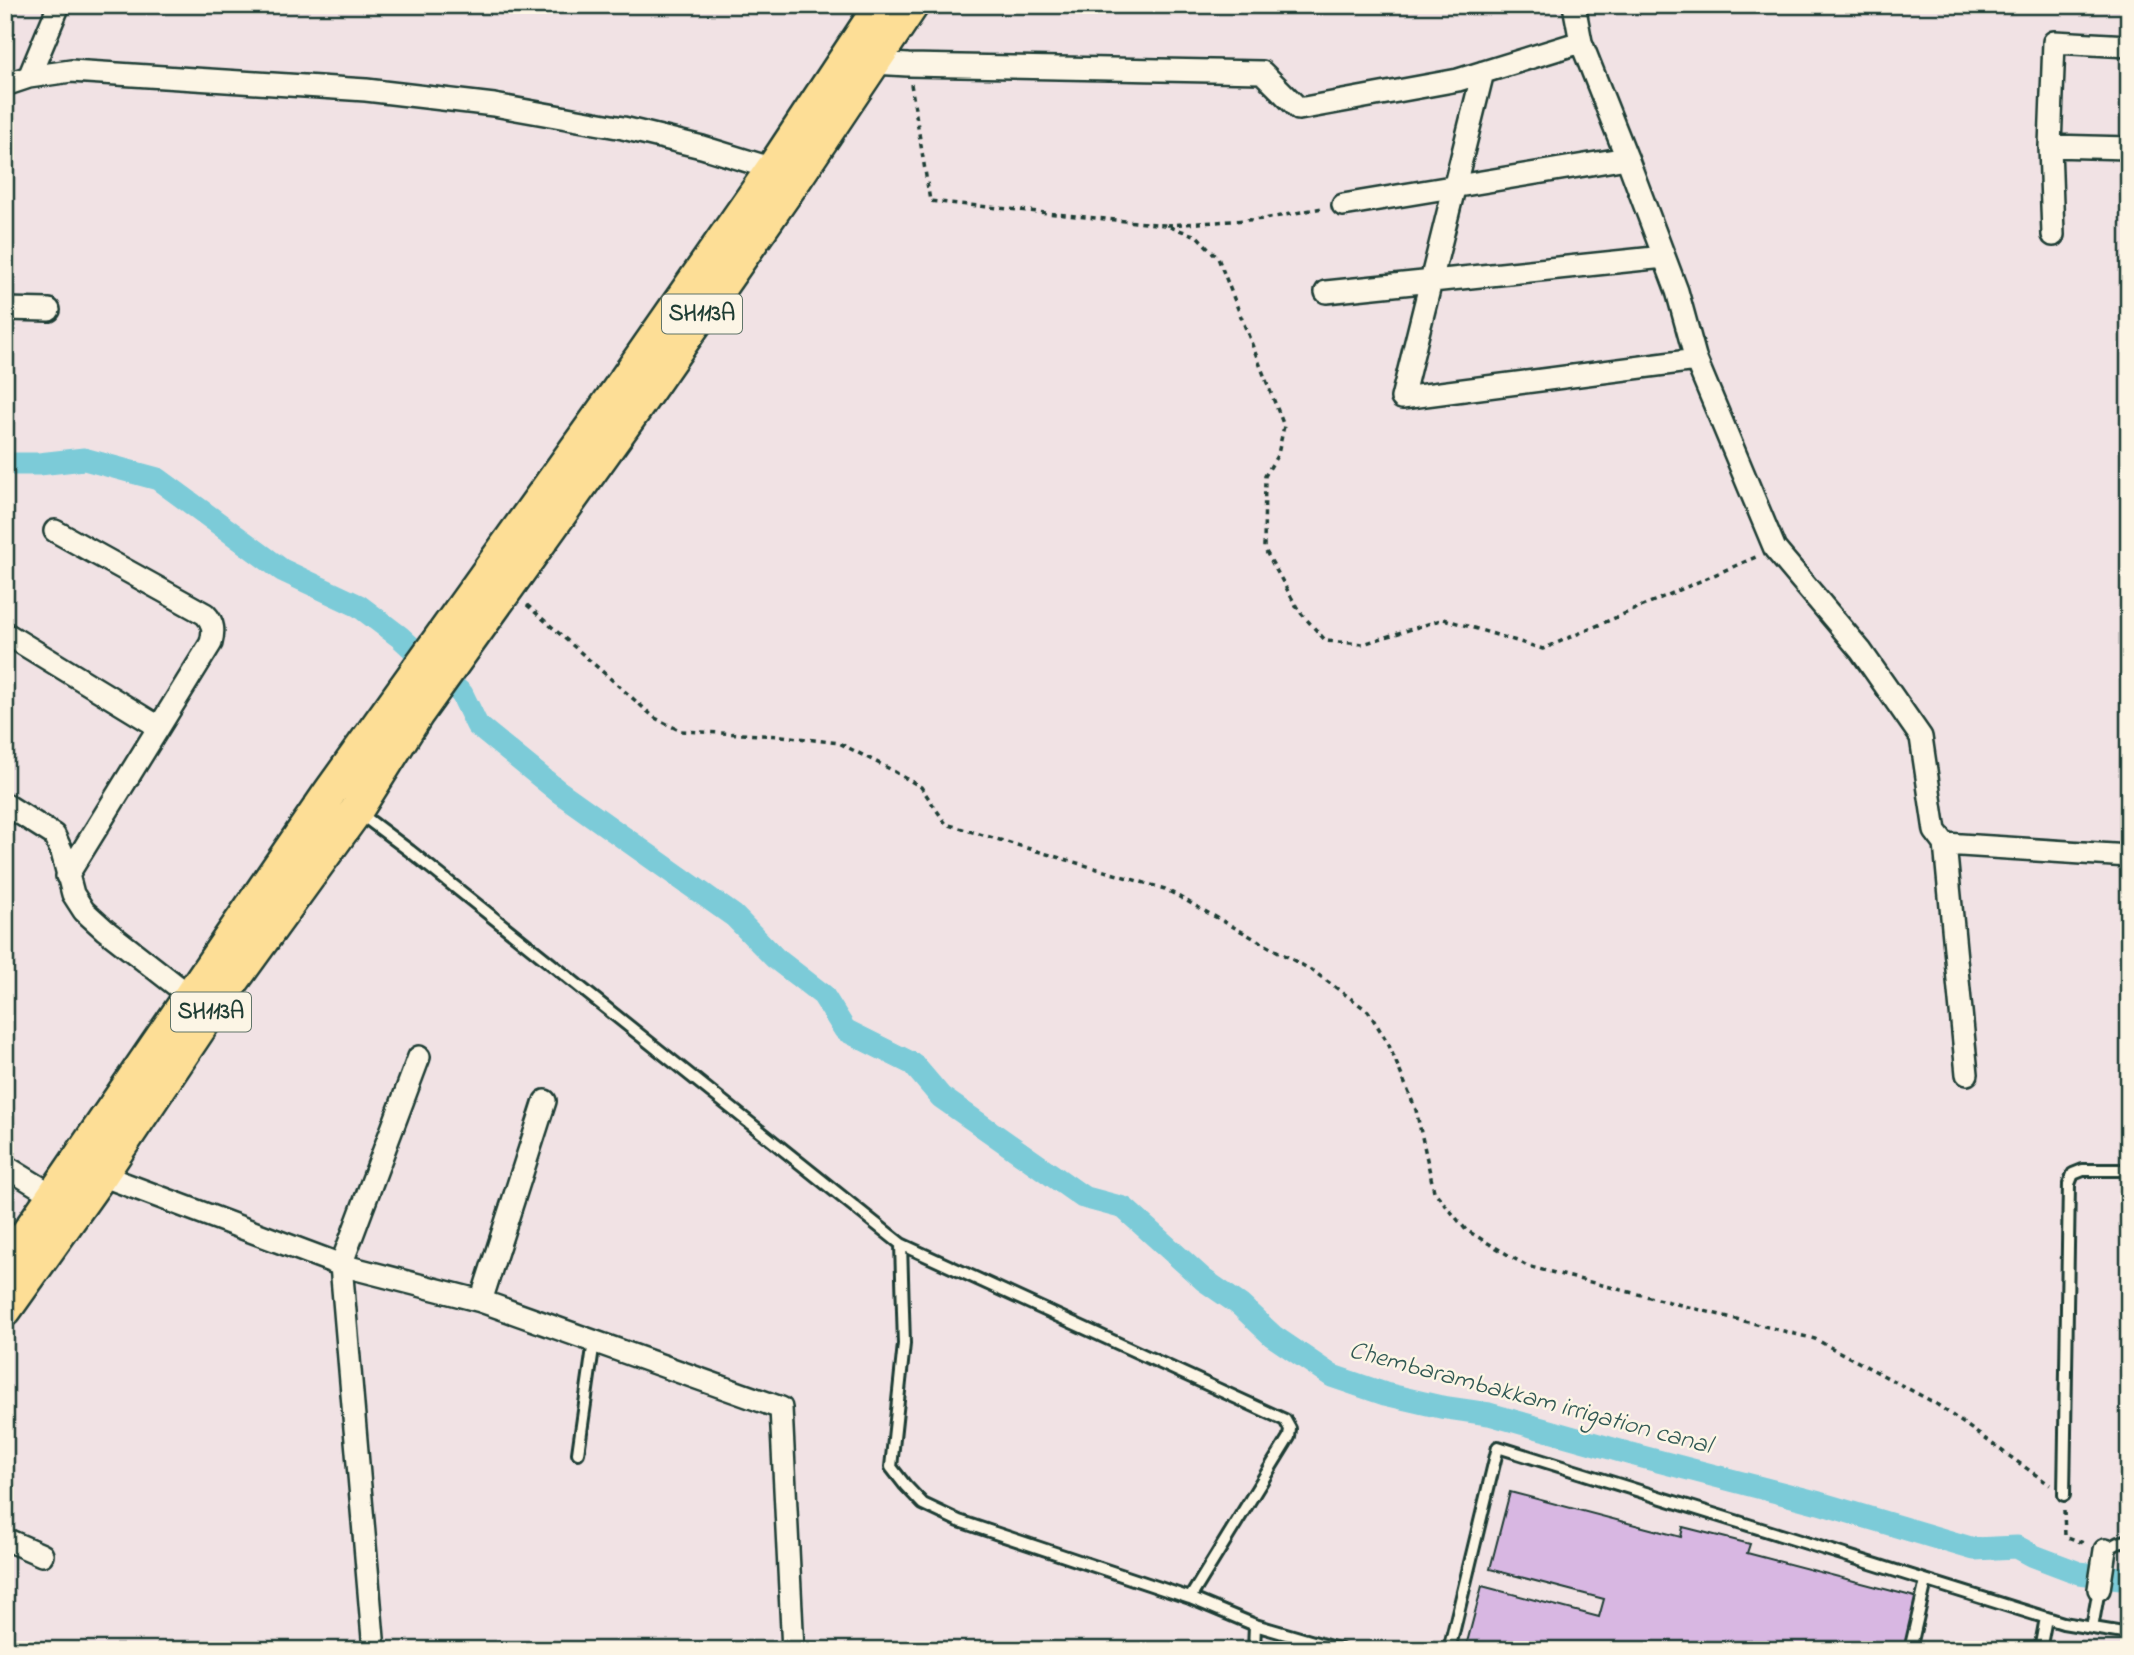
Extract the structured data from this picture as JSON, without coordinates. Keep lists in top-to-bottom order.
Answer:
{
  "streets": {
    "main road": ["SH113A"]
  },
  "water": ["Chembarambakkam irrigation canal"]
}
